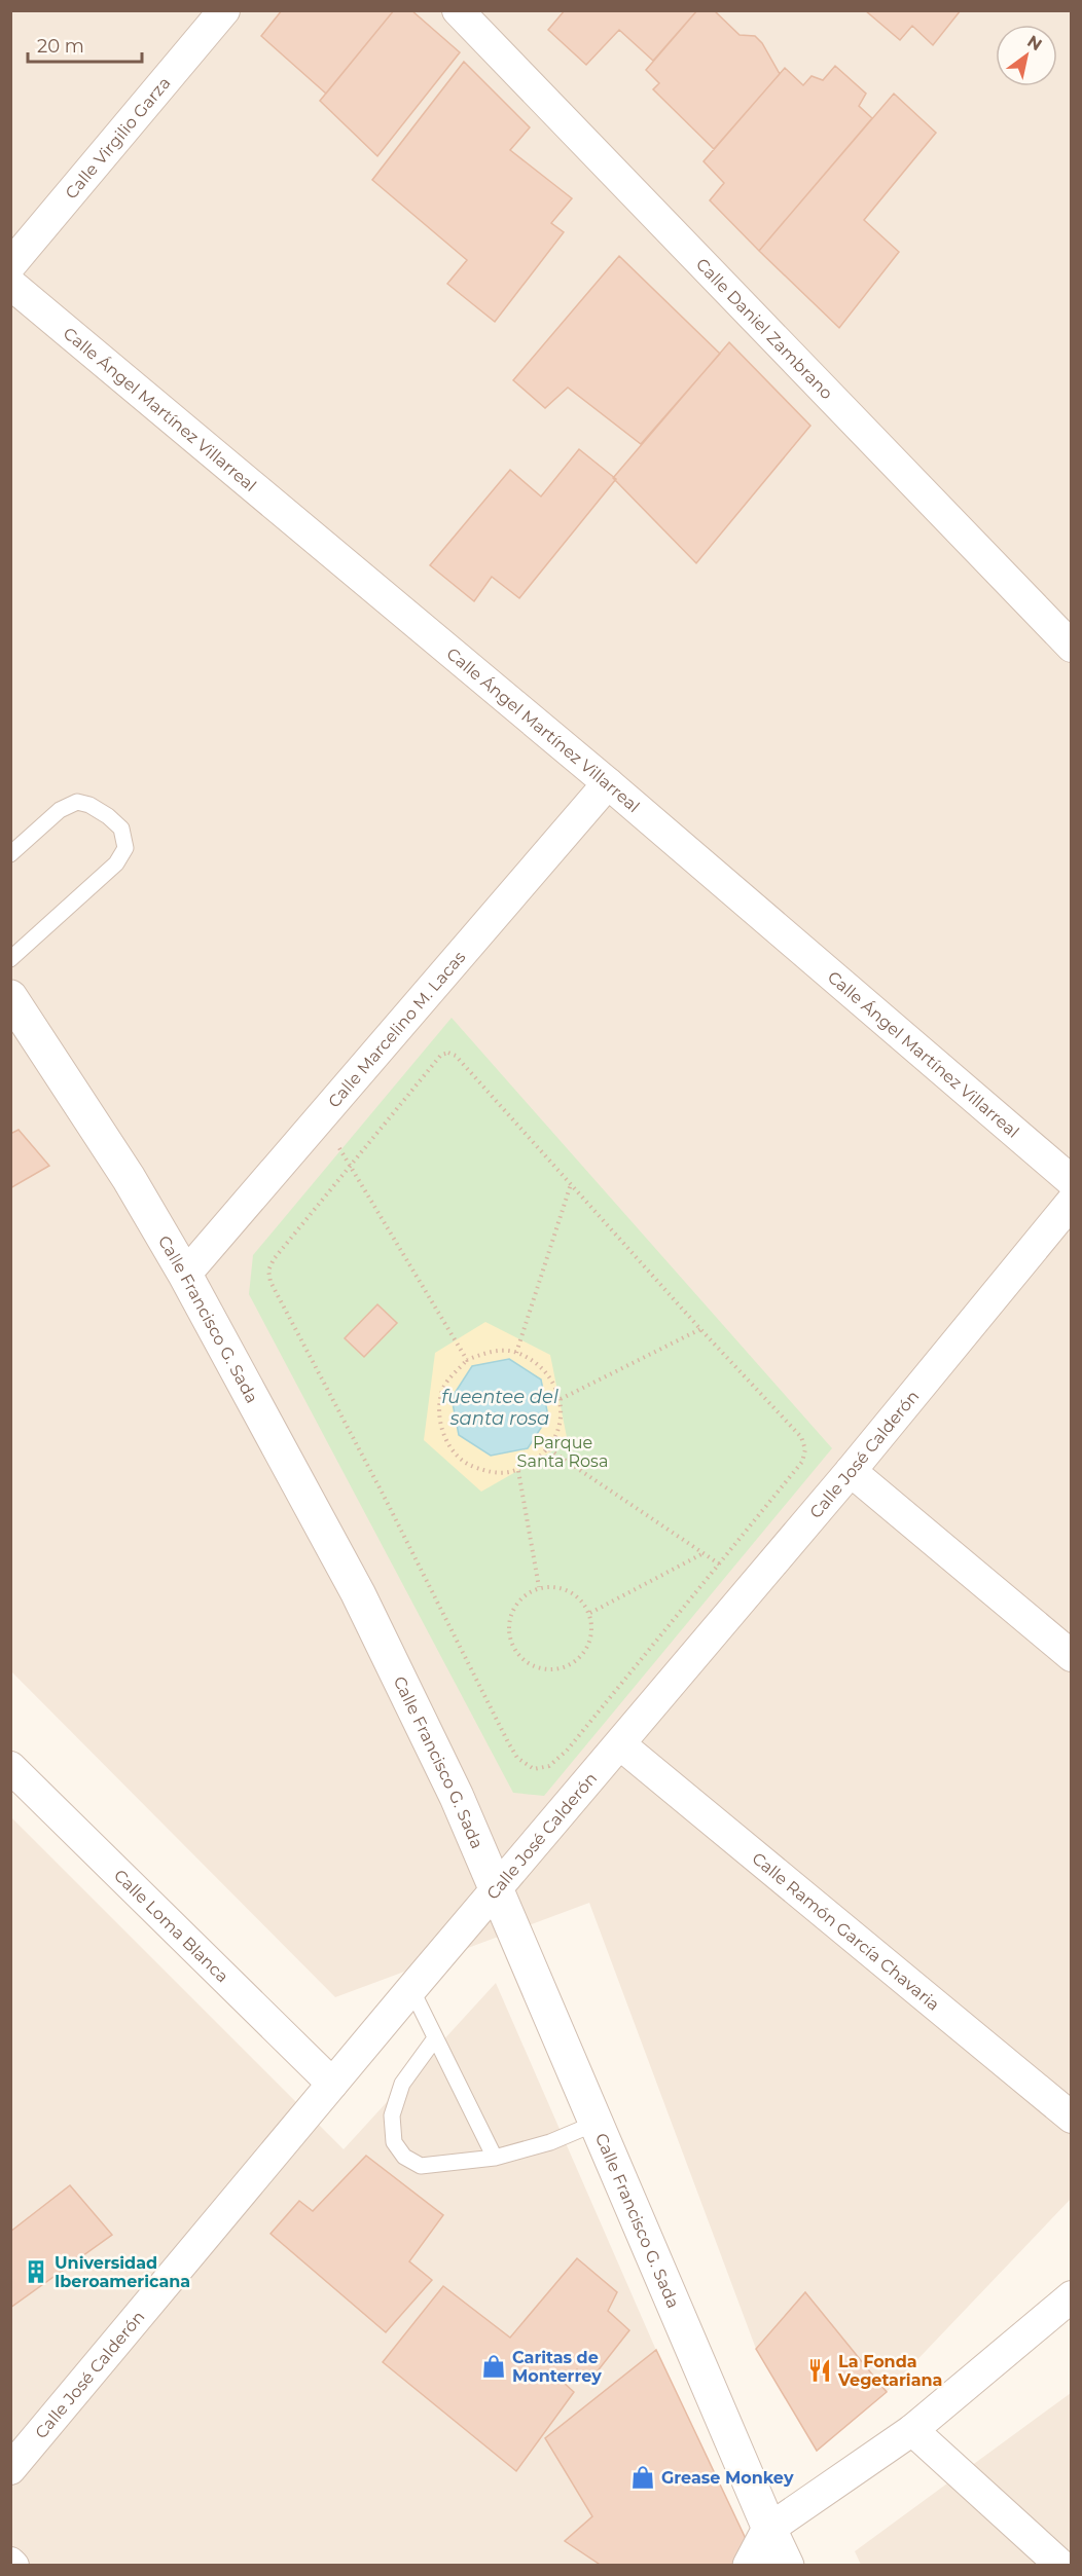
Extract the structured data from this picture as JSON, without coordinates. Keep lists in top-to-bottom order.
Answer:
{
  "streets": {
    "street": [
      "Calle Virgilio Garza",
      "Calle Daniel Zambrano",
      "Calle Ángel Martínez Villarreal",
      "Calle Marcelino M. Lacas",
      "Calle Francisco G. Sada",
      "Calle José Calderón",
      "Calle Loma Blanca",
      "Calle Ramón García Chavaria"
    ]
  },
  "crossings": [
    ["Calle Ángel Martínez Villarreal", "Calle Marcelino M. Lacas"],
    ["Calle Marcelino M. Lacas", "Calle Francisco G. Sada"],
    ["Calle Francisco G. Sada", "Calle José Calderón"],
    ["Calle José Calderón", "Calle Loma Blanca"],
    ["Calle José Calderón", "Calle Ramón García Chavaria"]
  ],
  "water": ["fueentee del santa rosa"],
  "parks": ["Parque Santa Rosa"],
  "places": {
    "building": ["Universidad Iberoamericana"],
    "shop": ["Caritas de Monterrey", "Grease Monkey"],
    "restaurant": ["La Fonda Vegetariana"]
  },
  "scale_bar": "20 m",
  "north": "top right"
}
